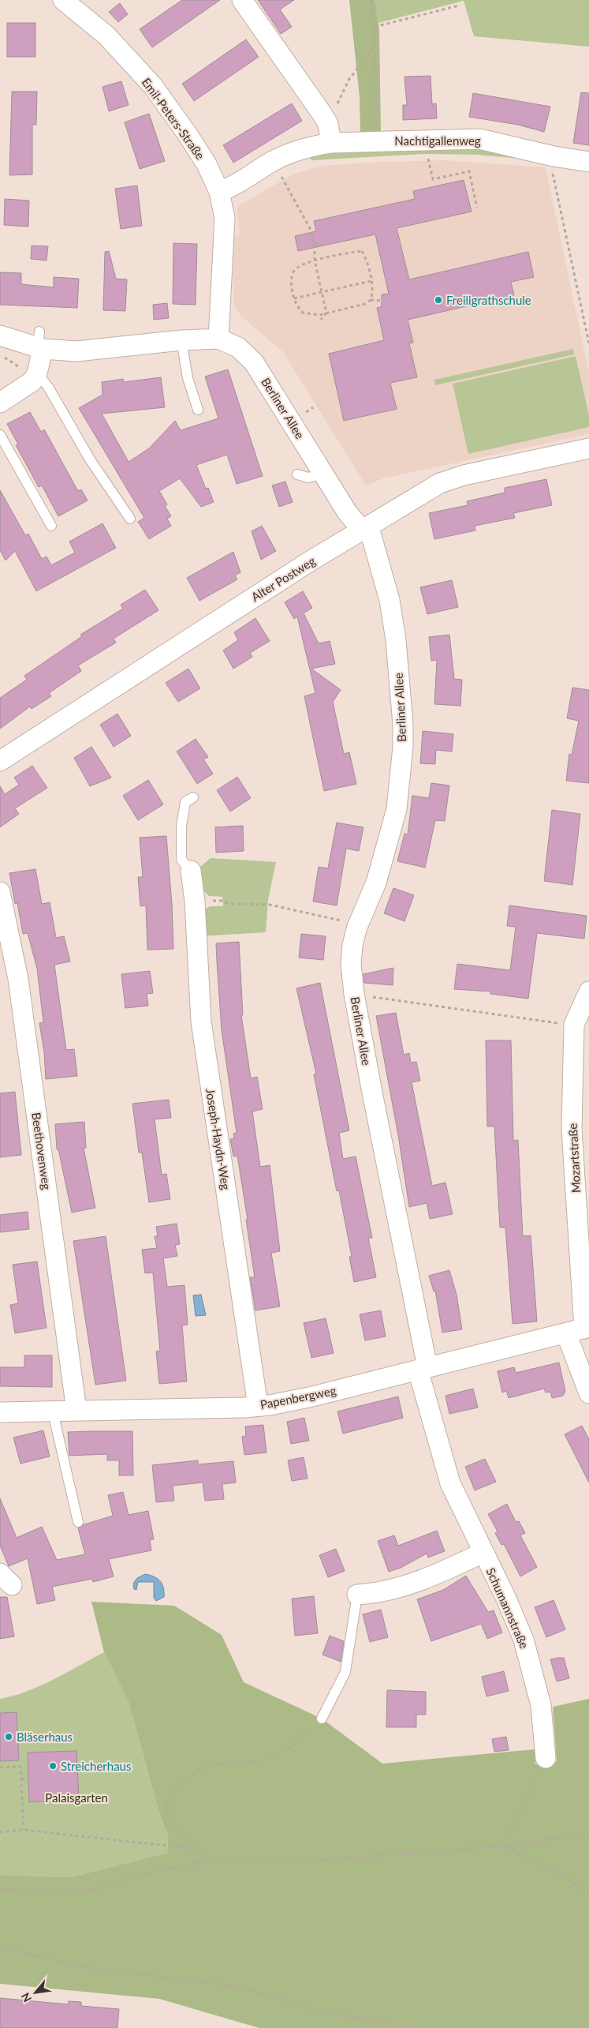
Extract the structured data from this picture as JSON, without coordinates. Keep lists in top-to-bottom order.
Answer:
{
  "streets": {
    "street": [
      "Emil-Peters-Straße",
      "Nachtigallenweg",
      "Berliner Allee",
      "Alter Postweg",
      "Joseph-Haydn-Weg",
      "Beethovenweg",
      "Mozartstraße",
      "Papenbergweg",
      "Schumannstraße"
    ]
  },
  "crossings": [
    ["Emil-Peters-Straße", "Nachtigallenweg"],
    ["Emil-Peters-Straße", "Berliner Allee"],
    ["Berliner Allee", "Alter Postweg"],
    ["Berliner Allee", "Papenbergweg"],
    ["Berliner Allee", "Schumannstraße"],
    ["Joseph-Haydn-Weg", "Papenbergweg"],
    ["Beethovenweg", "Papenbergweg"],
    ["Mozartstraße", "Papenbergweg"],
    ["Papenbergweg", "Schumannstraße"]
  ],
  "parks": ["Palaisgarten"],
  "places": ["Freiligrathschule", "Bläserhaus", "Streicherhaus"],
  "north": "bottom left"
}
